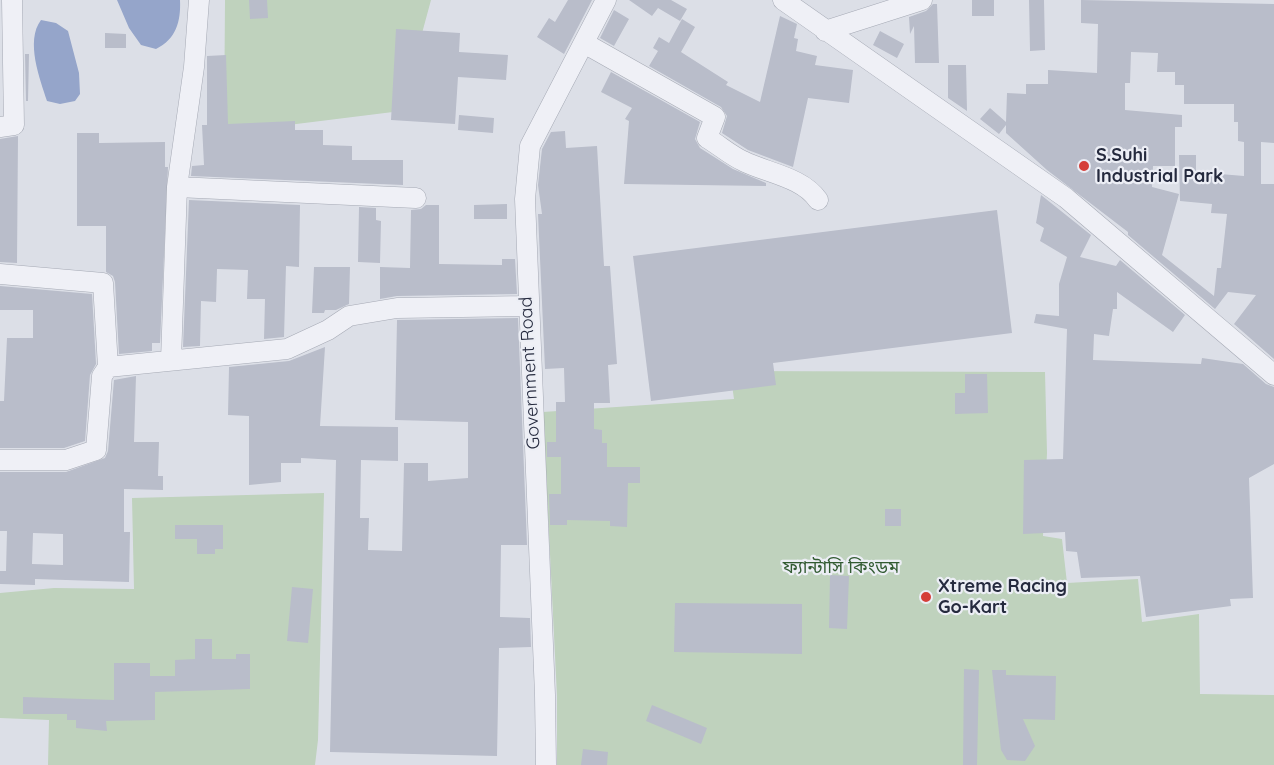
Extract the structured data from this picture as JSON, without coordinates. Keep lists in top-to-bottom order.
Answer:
{
  "streets": {
    "street": ["Government Road"]
  },
  "parks": ["ফ্যান্টাসি কিংডম"],
  "places": ["S.Suhi Industrial Park", "Xtreme Racing Go-Kart"]
}
